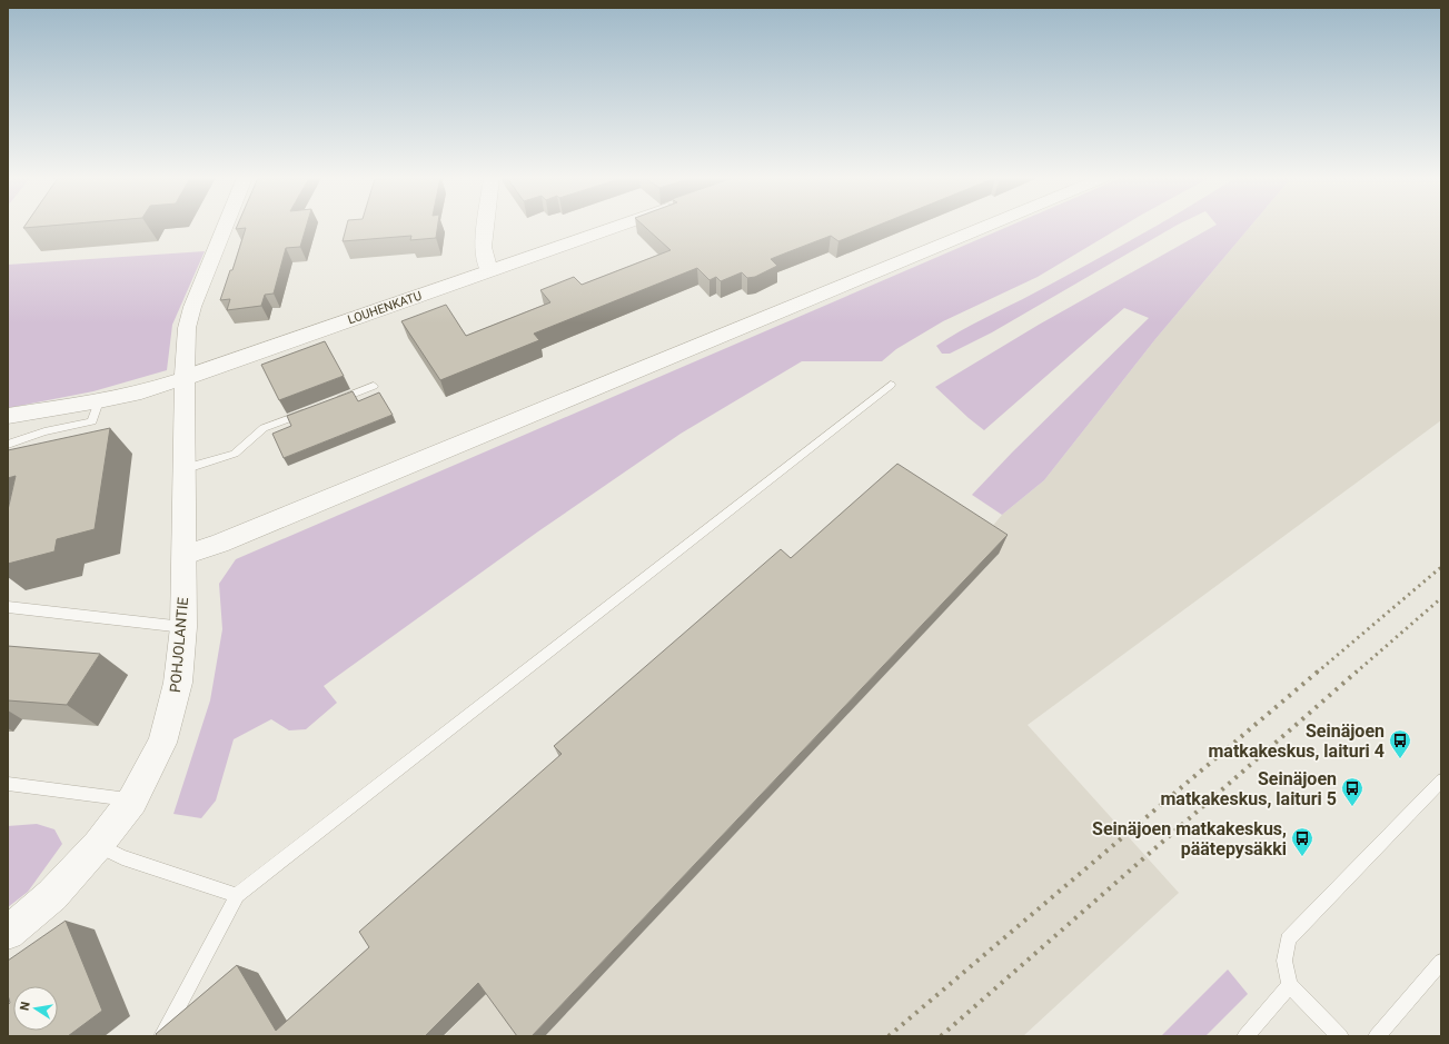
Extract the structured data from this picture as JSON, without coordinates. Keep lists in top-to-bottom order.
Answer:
{
  "streets": {
    "street": ["LOUHENKATU", "POHJOLANTIE"]
  },
  "crossings": [
    ["LOUHENKATU", "POHJOLANTIE"]
  ],
  "places": {
    "bus stop": ["Seinäjoen matkakeskus, laituri 4", "Seinäjoen matkakeskus, laituri 5", "Seinäjoen matkakeskus, päätepysäkki"]
  },
  "north": "left"
}
